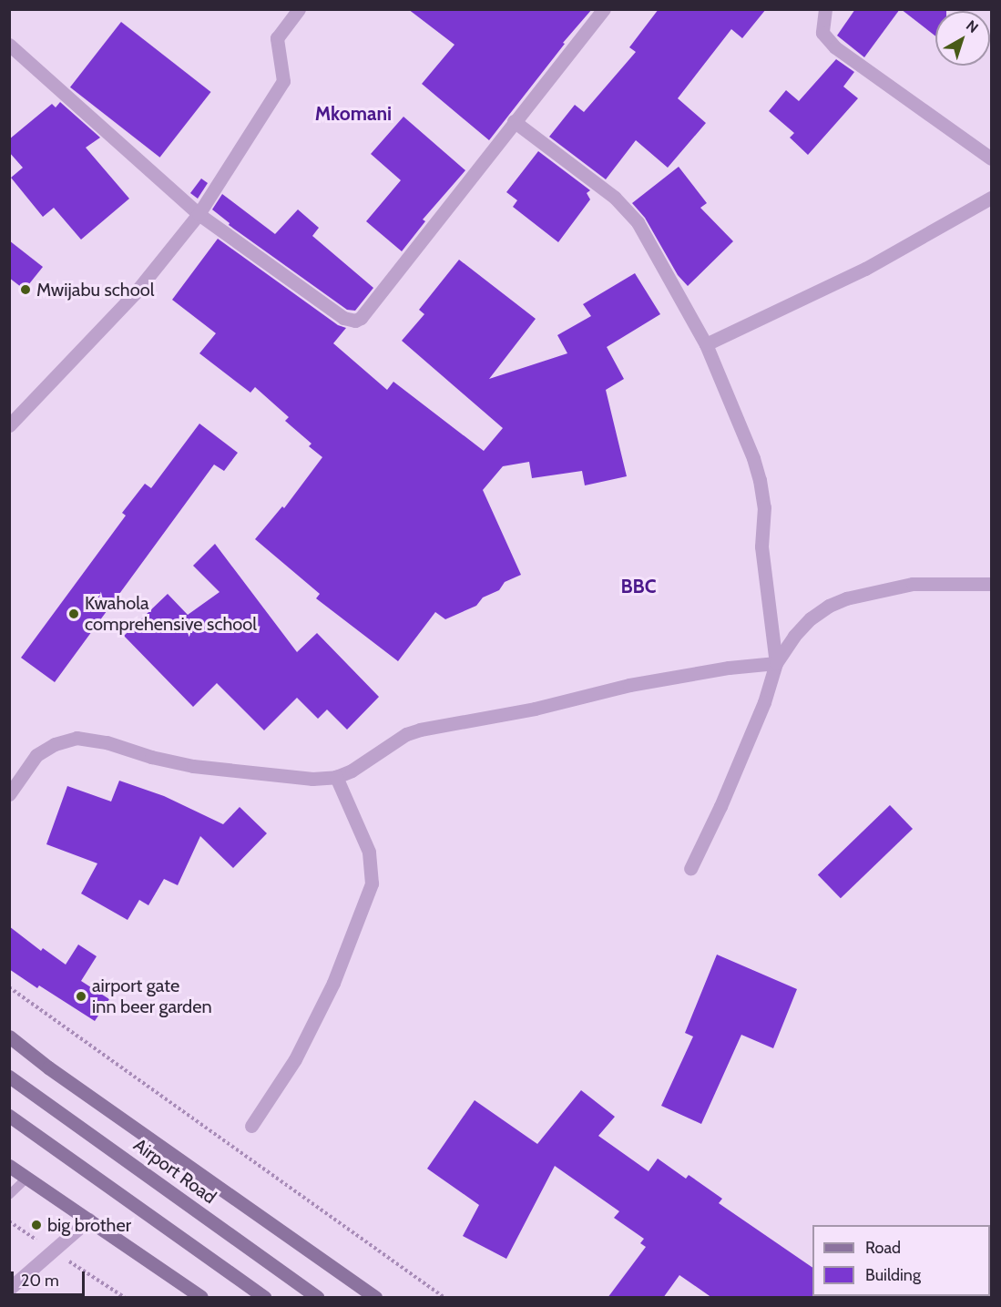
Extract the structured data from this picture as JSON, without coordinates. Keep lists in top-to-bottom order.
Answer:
{
  "streets": {
    "main road": ["Airport Road"]
  },
  "districts": ["Mkomani", "BBC"],
  "places": [
    "Mwijabu school",
    "Kwahola comprehensive school",
    "airport gate inn beer garden",
    "big brother"
  ],
  "legend": ["Road", "Building"],
  "scale_bar": "20 m",
  "north": "top right"
}
